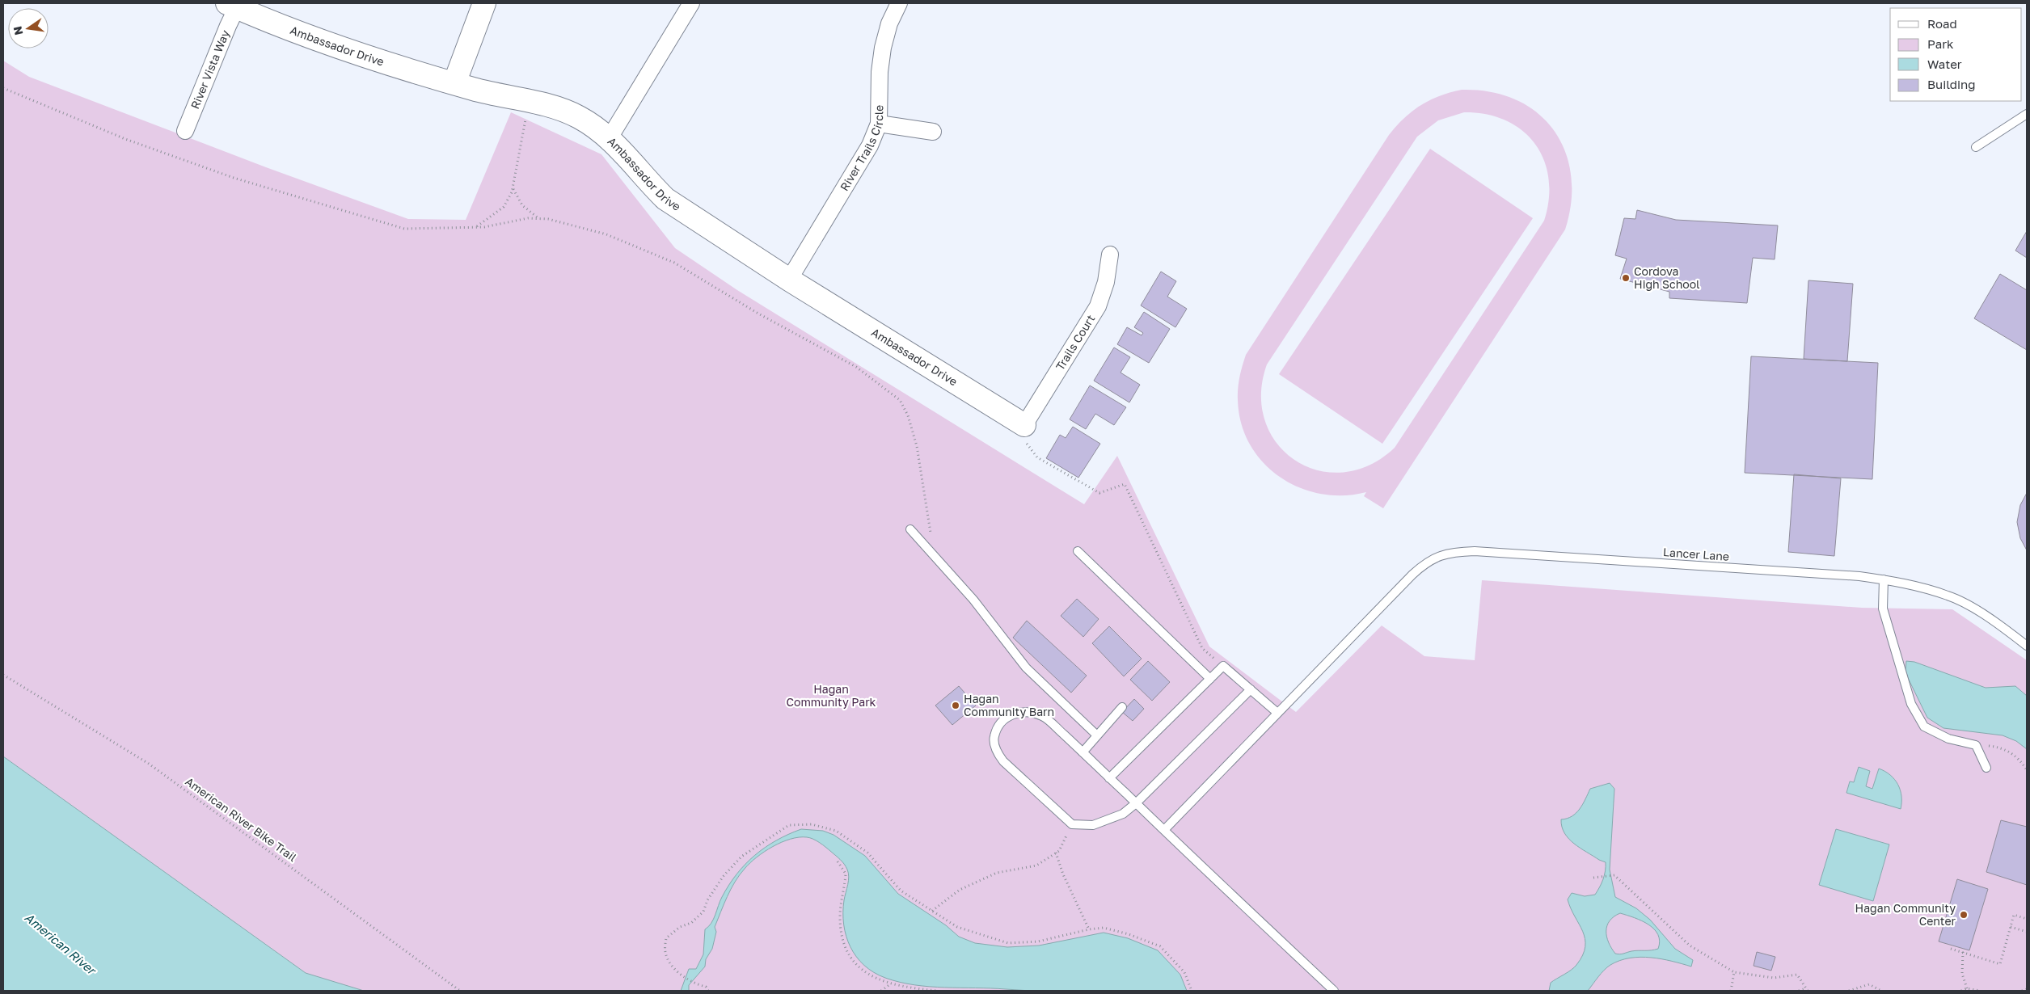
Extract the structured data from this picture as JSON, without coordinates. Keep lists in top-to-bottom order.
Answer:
{
  "streets": {
    "street": [
      "Ambassador Drive",
      "River Vista Way",
      "River Trails Circle",
      "Trails Court"
    ],
    "lane": ["Lancer Lane"],
    "path": ["American River Bike Trail"]
  },
  "crossings": [
    ["Ambassador Drive", "River Vista Way"],
    ["Ambassador Drive", "River Trails Circle"],
    ["Ambassador Drive", "Trails Court"]
  ],
  "water": ["American River"],
  "parks": ["Hagan Community Park"],
  "places": ["Cordova High School", "Hagan Community Barn", "Hagan Community Center"],
  "legend": [
    "Road",
    "Park",
    "Water",
    "Building"
  ],
  "north": "left"
}
